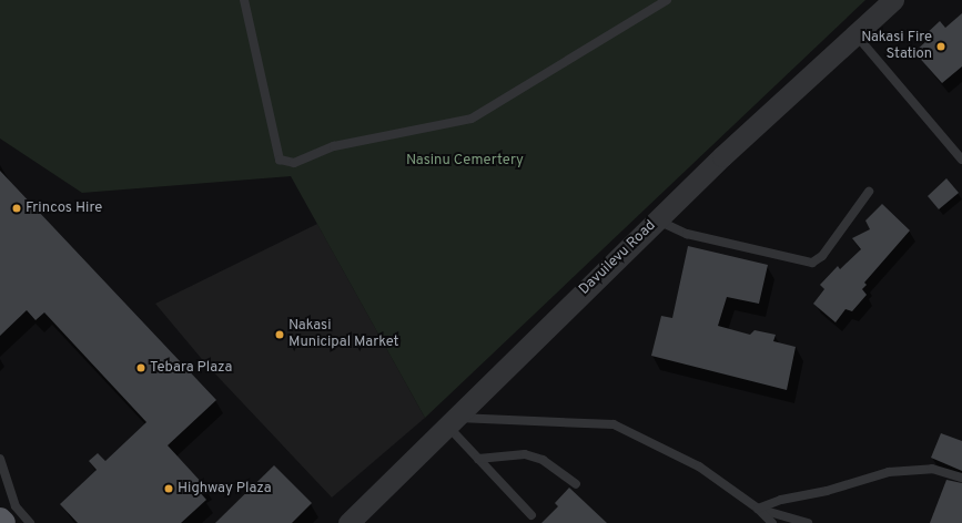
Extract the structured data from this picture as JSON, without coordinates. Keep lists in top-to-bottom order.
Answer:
{
  "streets": {
    "street": ["Davuilevu Road"]
  },
  "parks": ["Nasinu Cemertery"],
  "places": [
    "Nakasi Fire Station",
    "Frincos Hire",
    "Nakasi Municipal Market",
    "Tebara Plaza",
    "Highway Plaza"
  ]
}
